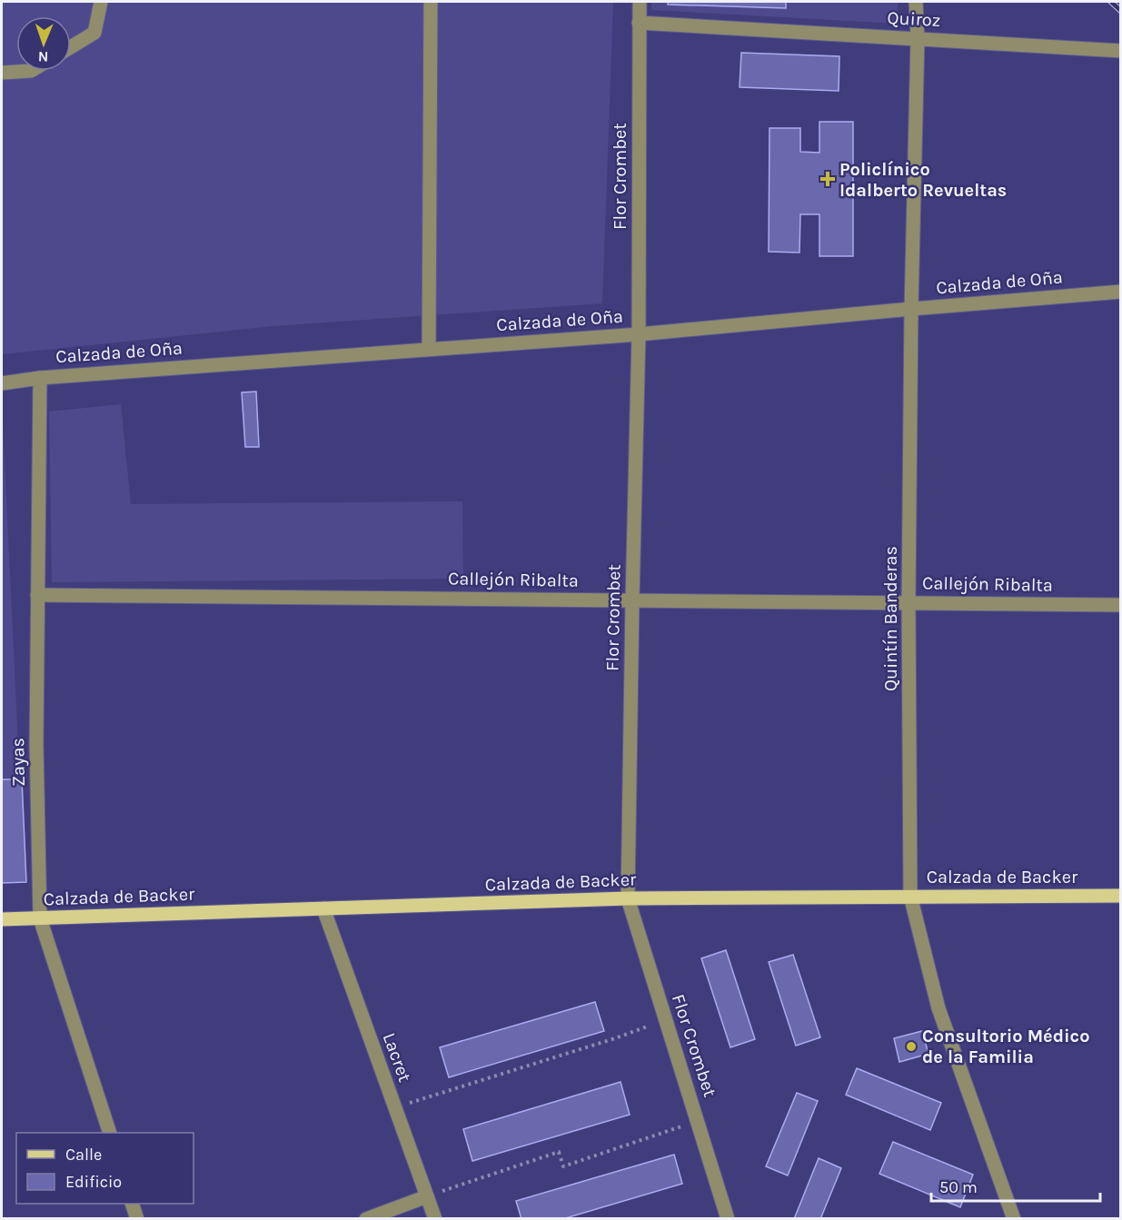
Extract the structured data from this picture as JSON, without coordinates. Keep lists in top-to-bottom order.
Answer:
{
  "streets": {
    "main road": ["Calzada de Backer"],
    "street": [
      "Quiroz",
      "Flor Crombet",
      "Calzada de Oña",
      "Callejón Ribalta",
      "Quintín Banderas",
      "Zayas",
      "Lacret"
    ]
  },
  "crossings": [
    ["Quiroz", "Flor Crombet"],
    ["Quiroz", "Quintín Banderas"],
    ["Flor Crombet", "Calzada de Oña"],
    ["Flor Crombet", "Callejón Ribalta"],
    ["Flor Crombet", "Calzada de Backer"],
    ["Calzada de Oña", "Quintín Banderas"],
    ["Calzada de Oña", "Zayas"],
    ["Callejón Ribalta", "Quintín Banderas"],
    ["Callejón Ribalta", "Zayas"],
    ["Quintín Banderas", "Calzada de Backer"],
    ["Zayas", "Calzada de Backer"],
    ["Calzada de Backer", "Lacret"]
  ],
  "places": {
    "health": ["Policlínico Idalberto Revueltas"],
    "other": ["Consultorio Médico de la Familia"]
  },
  "legend": ["Calle", "Edificio"],
  "scale_bar": "50 m",
  "north": "bottom"
}
